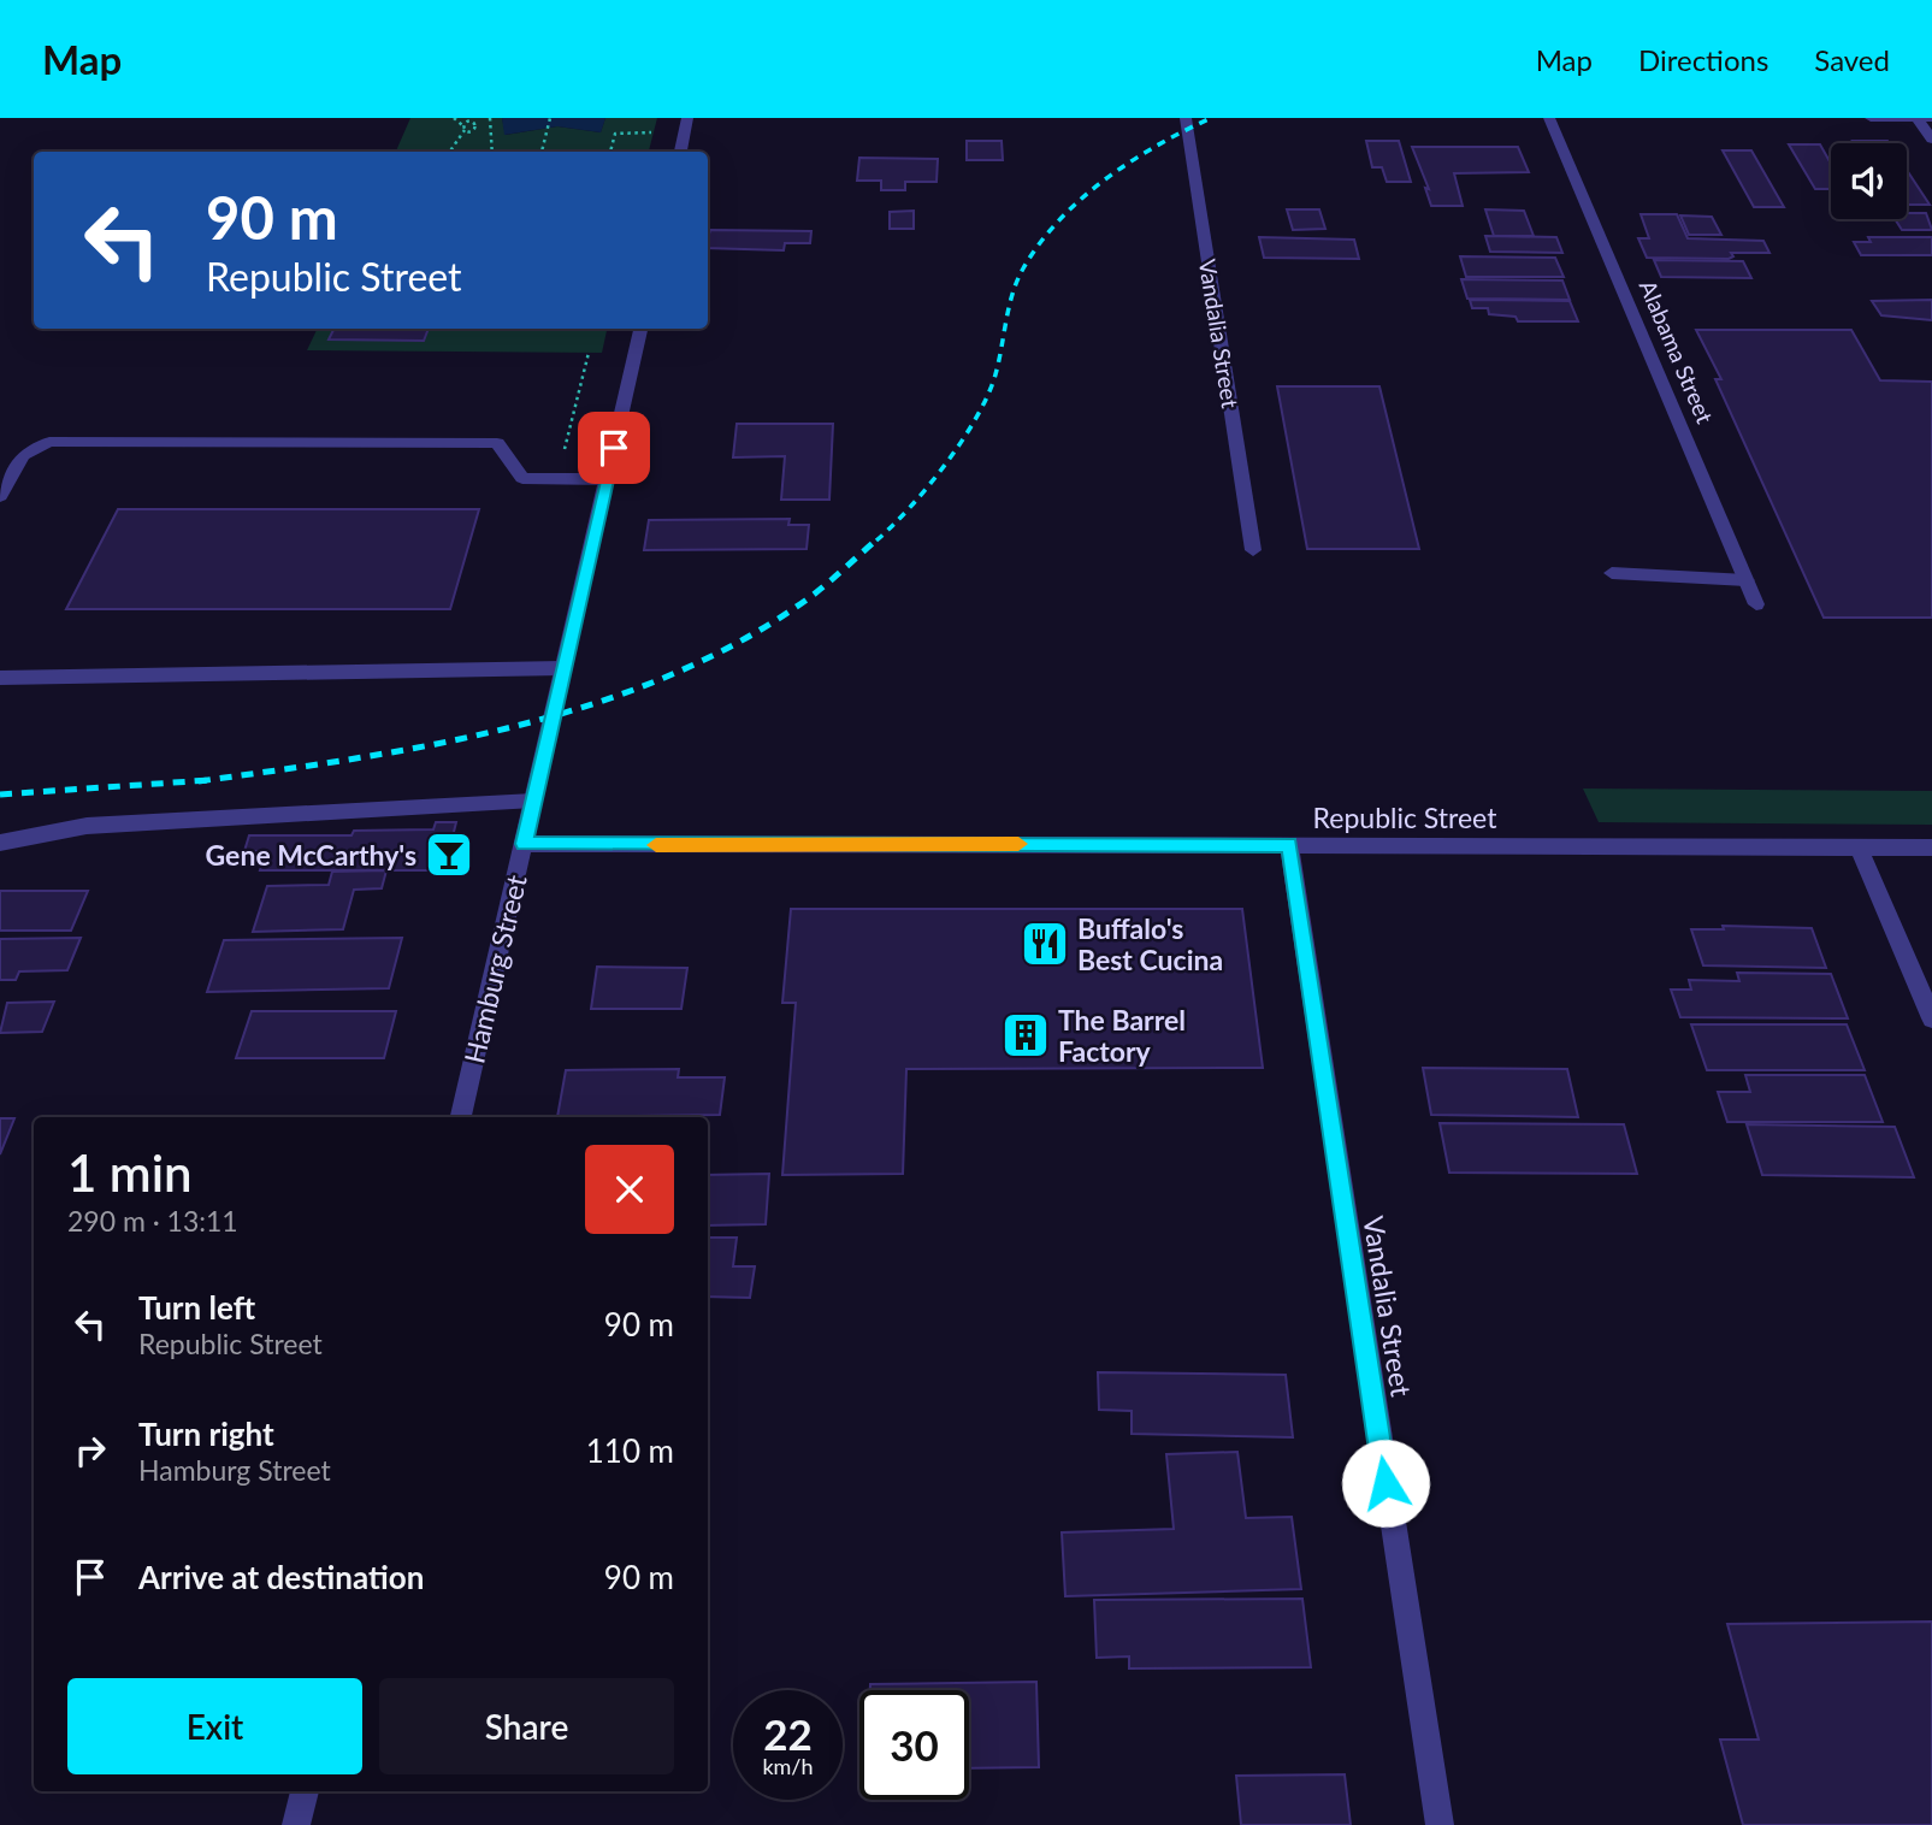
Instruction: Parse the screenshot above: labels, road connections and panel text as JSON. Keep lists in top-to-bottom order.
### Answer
{
  "streets": {
    "street": [
      "Vandalia Street",
      "Alabama Street",
      "Republic Street",
      "Hamburg Street"
    ]
  },
  "crossings": [
    ["Vandalia Street", "Republic Street"],
    ["Republic Street", "Hamburg Street"]
  ],
  "places": {
    "bar": ["Gene McCarthy's"],
    "restaurant": ["Buffalo's Best Cucina"],
    "building": ["The Barrel Factory"]
  },
  "page": {
    "header": "Map",
    "nav": ["Map", "Directions", "Saved"],
    "turn": ["90 m", "Republic Street"],
    "heading": ["1 min", "290 m · 13:11"],
    "list": [
      {
        "name": "Turn left",
        "note": "Republic Street",
        "value": "90 m"
      },
      {
        "name": "Turn right",
        "note": "Hamburg Street",
        "value": "110 m"
      },
      {
        "name": "Arrive at destination",
        "value": "90 m"
      }
    ],
    "buttons": ["Exit", "Share"],
    "speed": "22 km/h",
    "limit": "30"
  }
}
